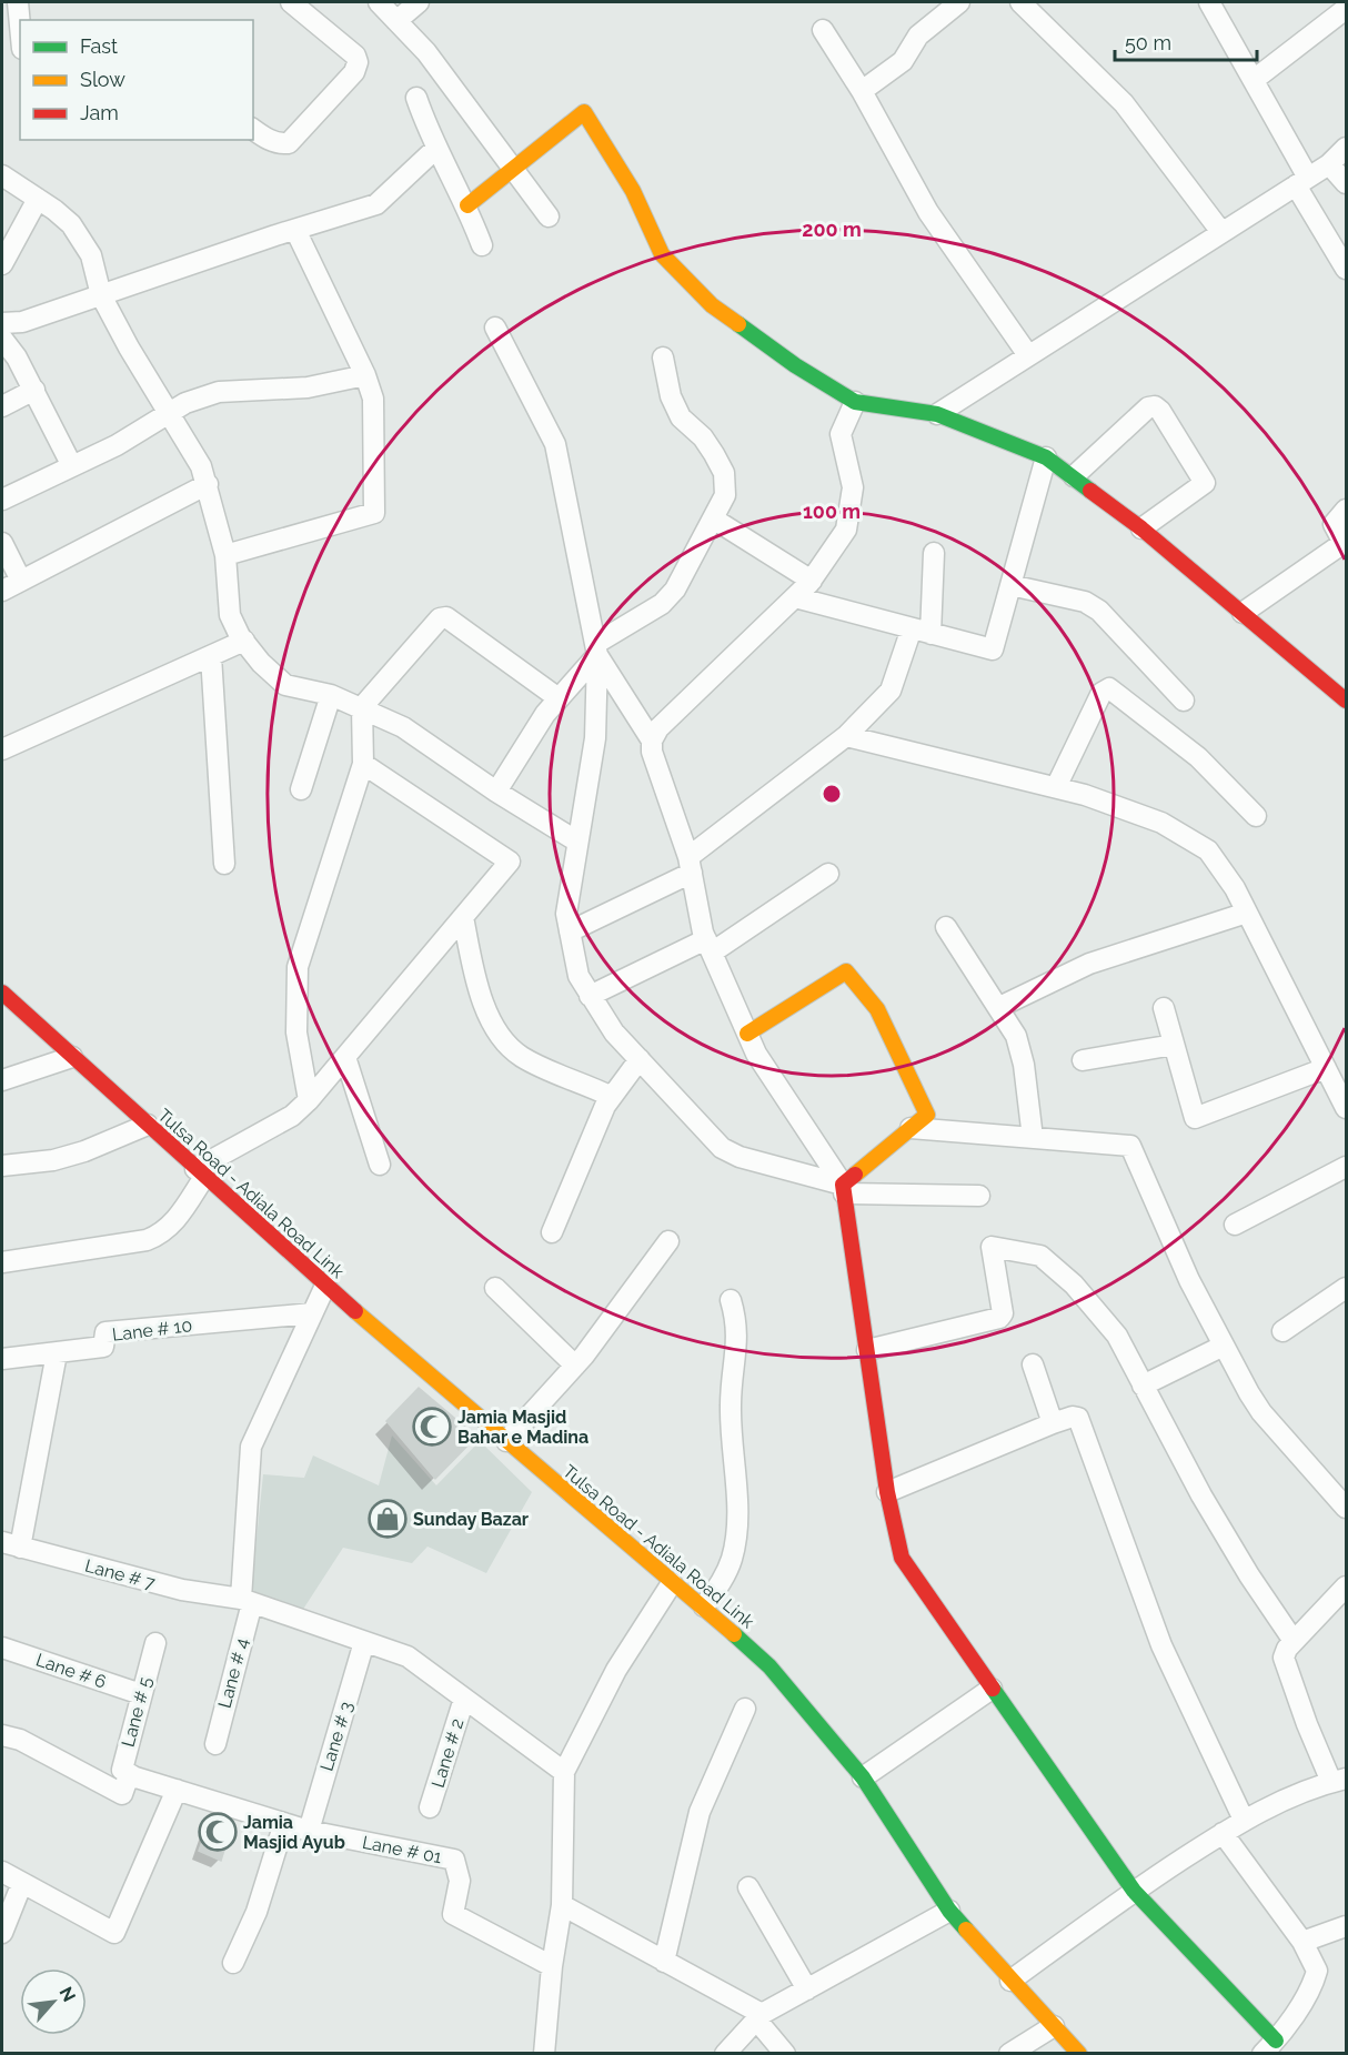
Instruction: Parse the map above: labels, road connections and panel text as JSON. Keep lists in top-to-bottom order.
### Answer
{
  "streets": {
    "street": [
      "Tulsa Road - Adiala Road Link",
      "Lane # 10",
      "Lane # 7",
      "Lane # 6",
      "Lane # 4",
      "Lane # 5",
      "Lane # 3",
      "Lane # 2",
      "Lane # 01"
    ]
  },
  "crossings": [
    ["Tulsa Road - Adiala Road Link", "Lane # 4"],
    ["Lane # 10", "Lane # 4"],
    ["Lane # 7", "Lane # 4"],
    ["Lane # 7", "Lane # 3"],
    ["Lane # 7", "Lane # 2"],
    ["Lane # 6", "Lane # 5"],
    ["Lane # 5", "Lane # 01"],
    ["Lane # 3", "Lane # 01"]
  ],
  "places": {
    "mosque": ["Jamia Masjid Bahar e Madina", "Jamia Masjid Ayub"],
    "shop": ["Sunday Bazar"]
  },
  "legend": ["Fast", "Slow", "Jam"],
  "scale_bar": "50 m",
  "north": "top right",
  "rings": ["200 m", "100 m"]
}
